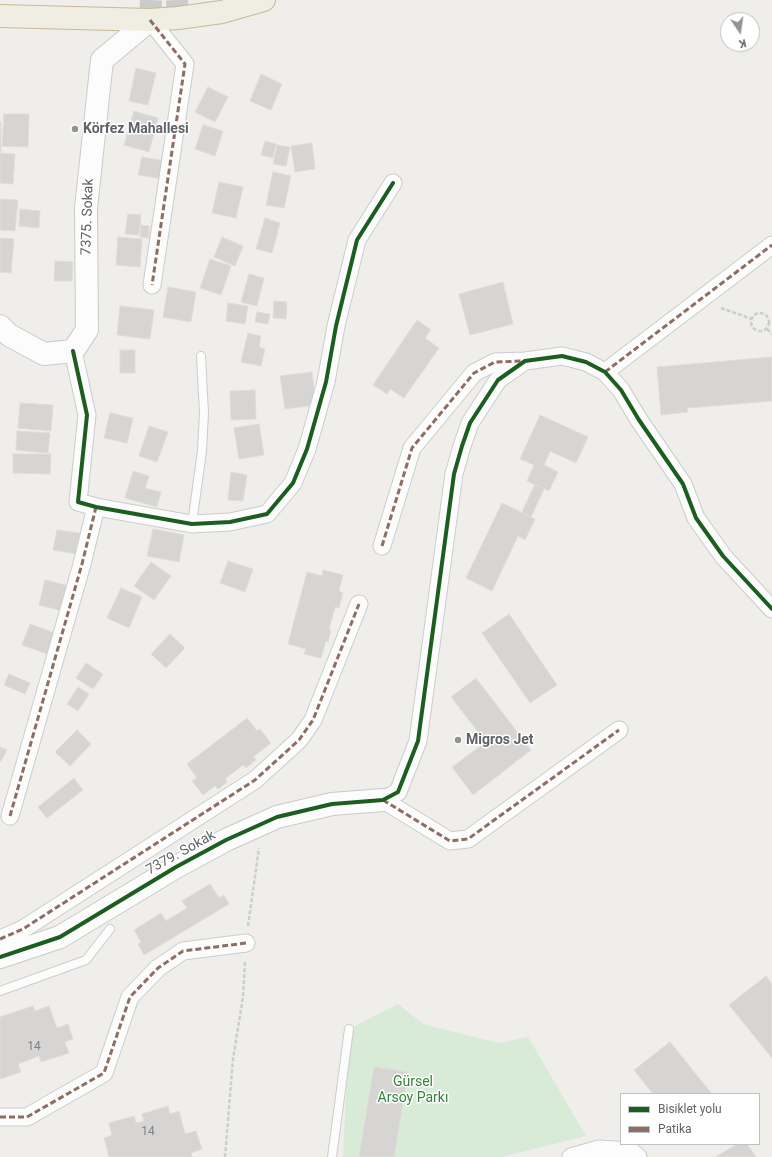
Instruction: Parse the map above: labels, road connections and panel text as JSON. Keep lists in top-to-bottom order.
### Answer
{
  "streets": {
    "street": ["7375. Sokak", "7379. Sokak"]
  },
  "parks": ["Gürsel Arsoy Parkı"],
  "places": ["Körfez Mahallesi", "Migros Jet"],
  "house_numbers": ["14", "14"],
  "legend": ["Bisiklet yolu", "Patika"],
  "north": "bottom"
}
